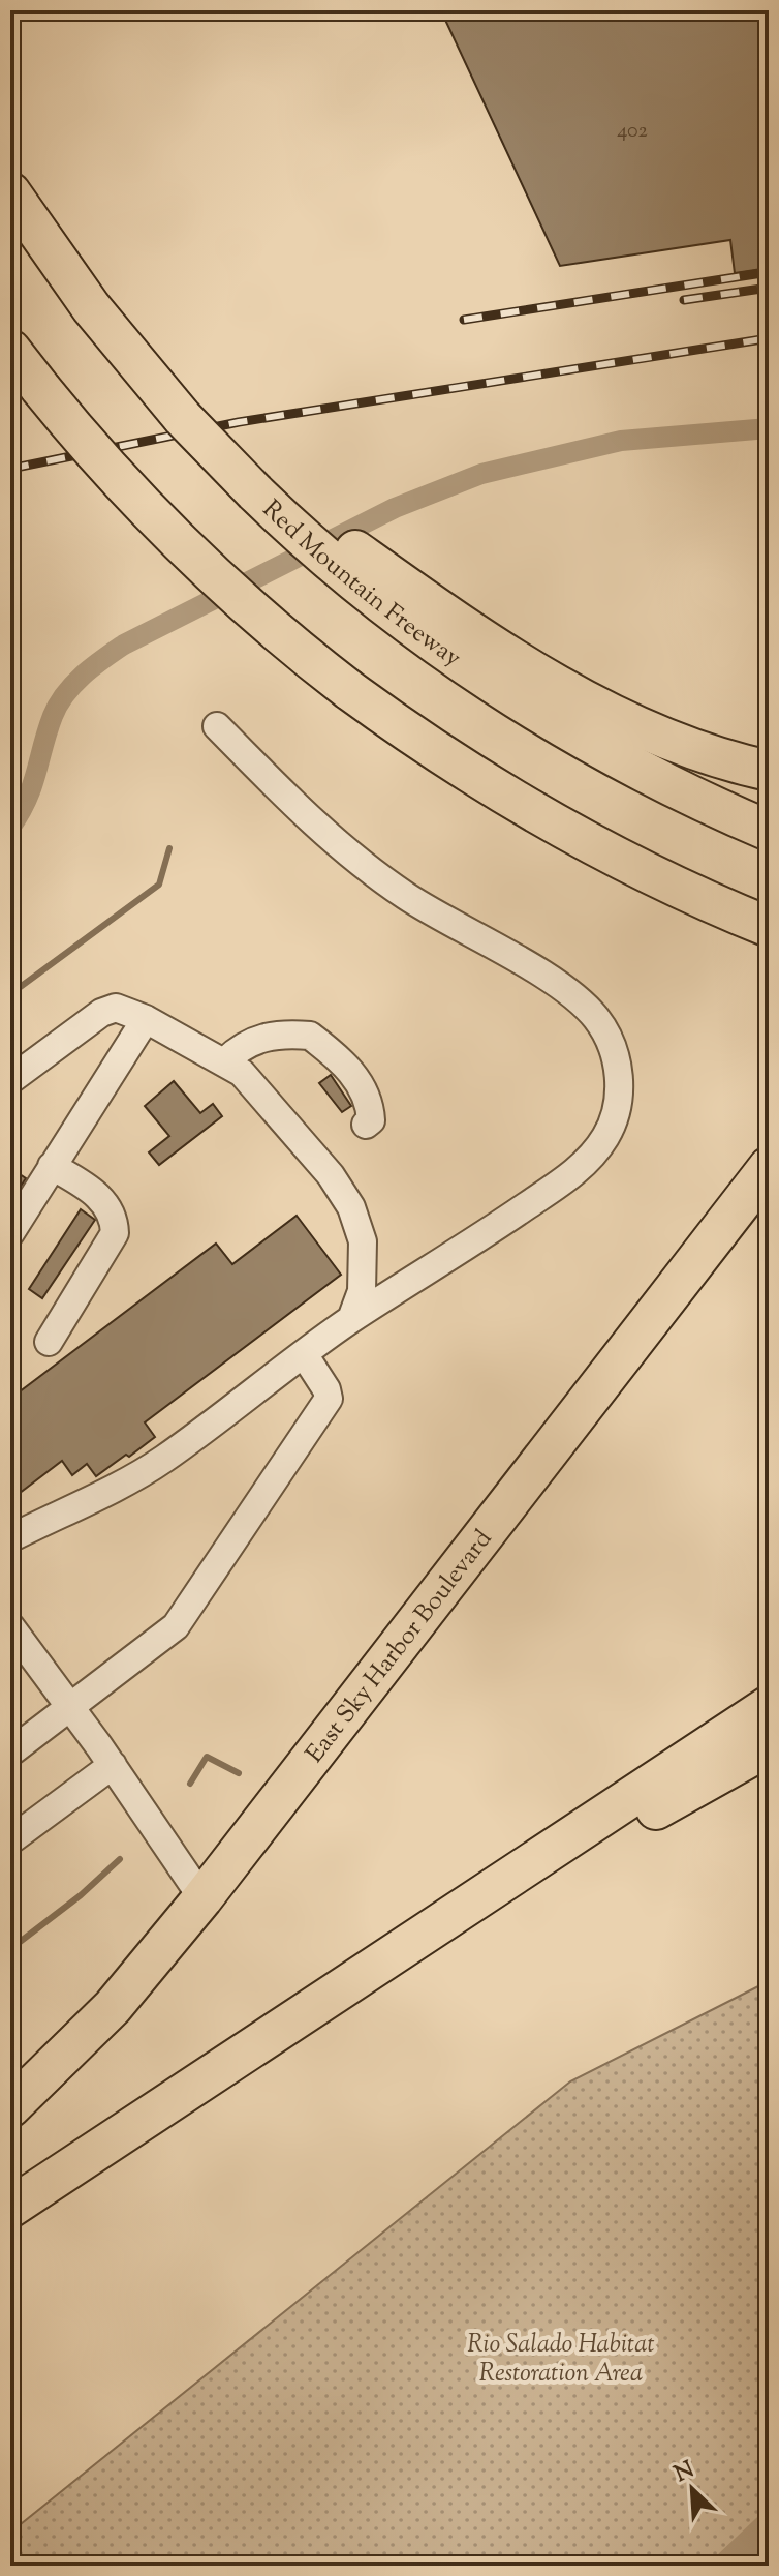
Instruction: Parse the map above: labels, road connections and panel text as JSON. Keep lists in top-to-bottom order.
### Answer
{
  "streets": {
    "highway": ["Red Mountain Freeway", "East Sky Harbor Boulevard"]
  },
  "parks": ["Rio Salado Habitat Restoration Area"],
  "house_numbers": ["402"],
  "north": "top left"
}
